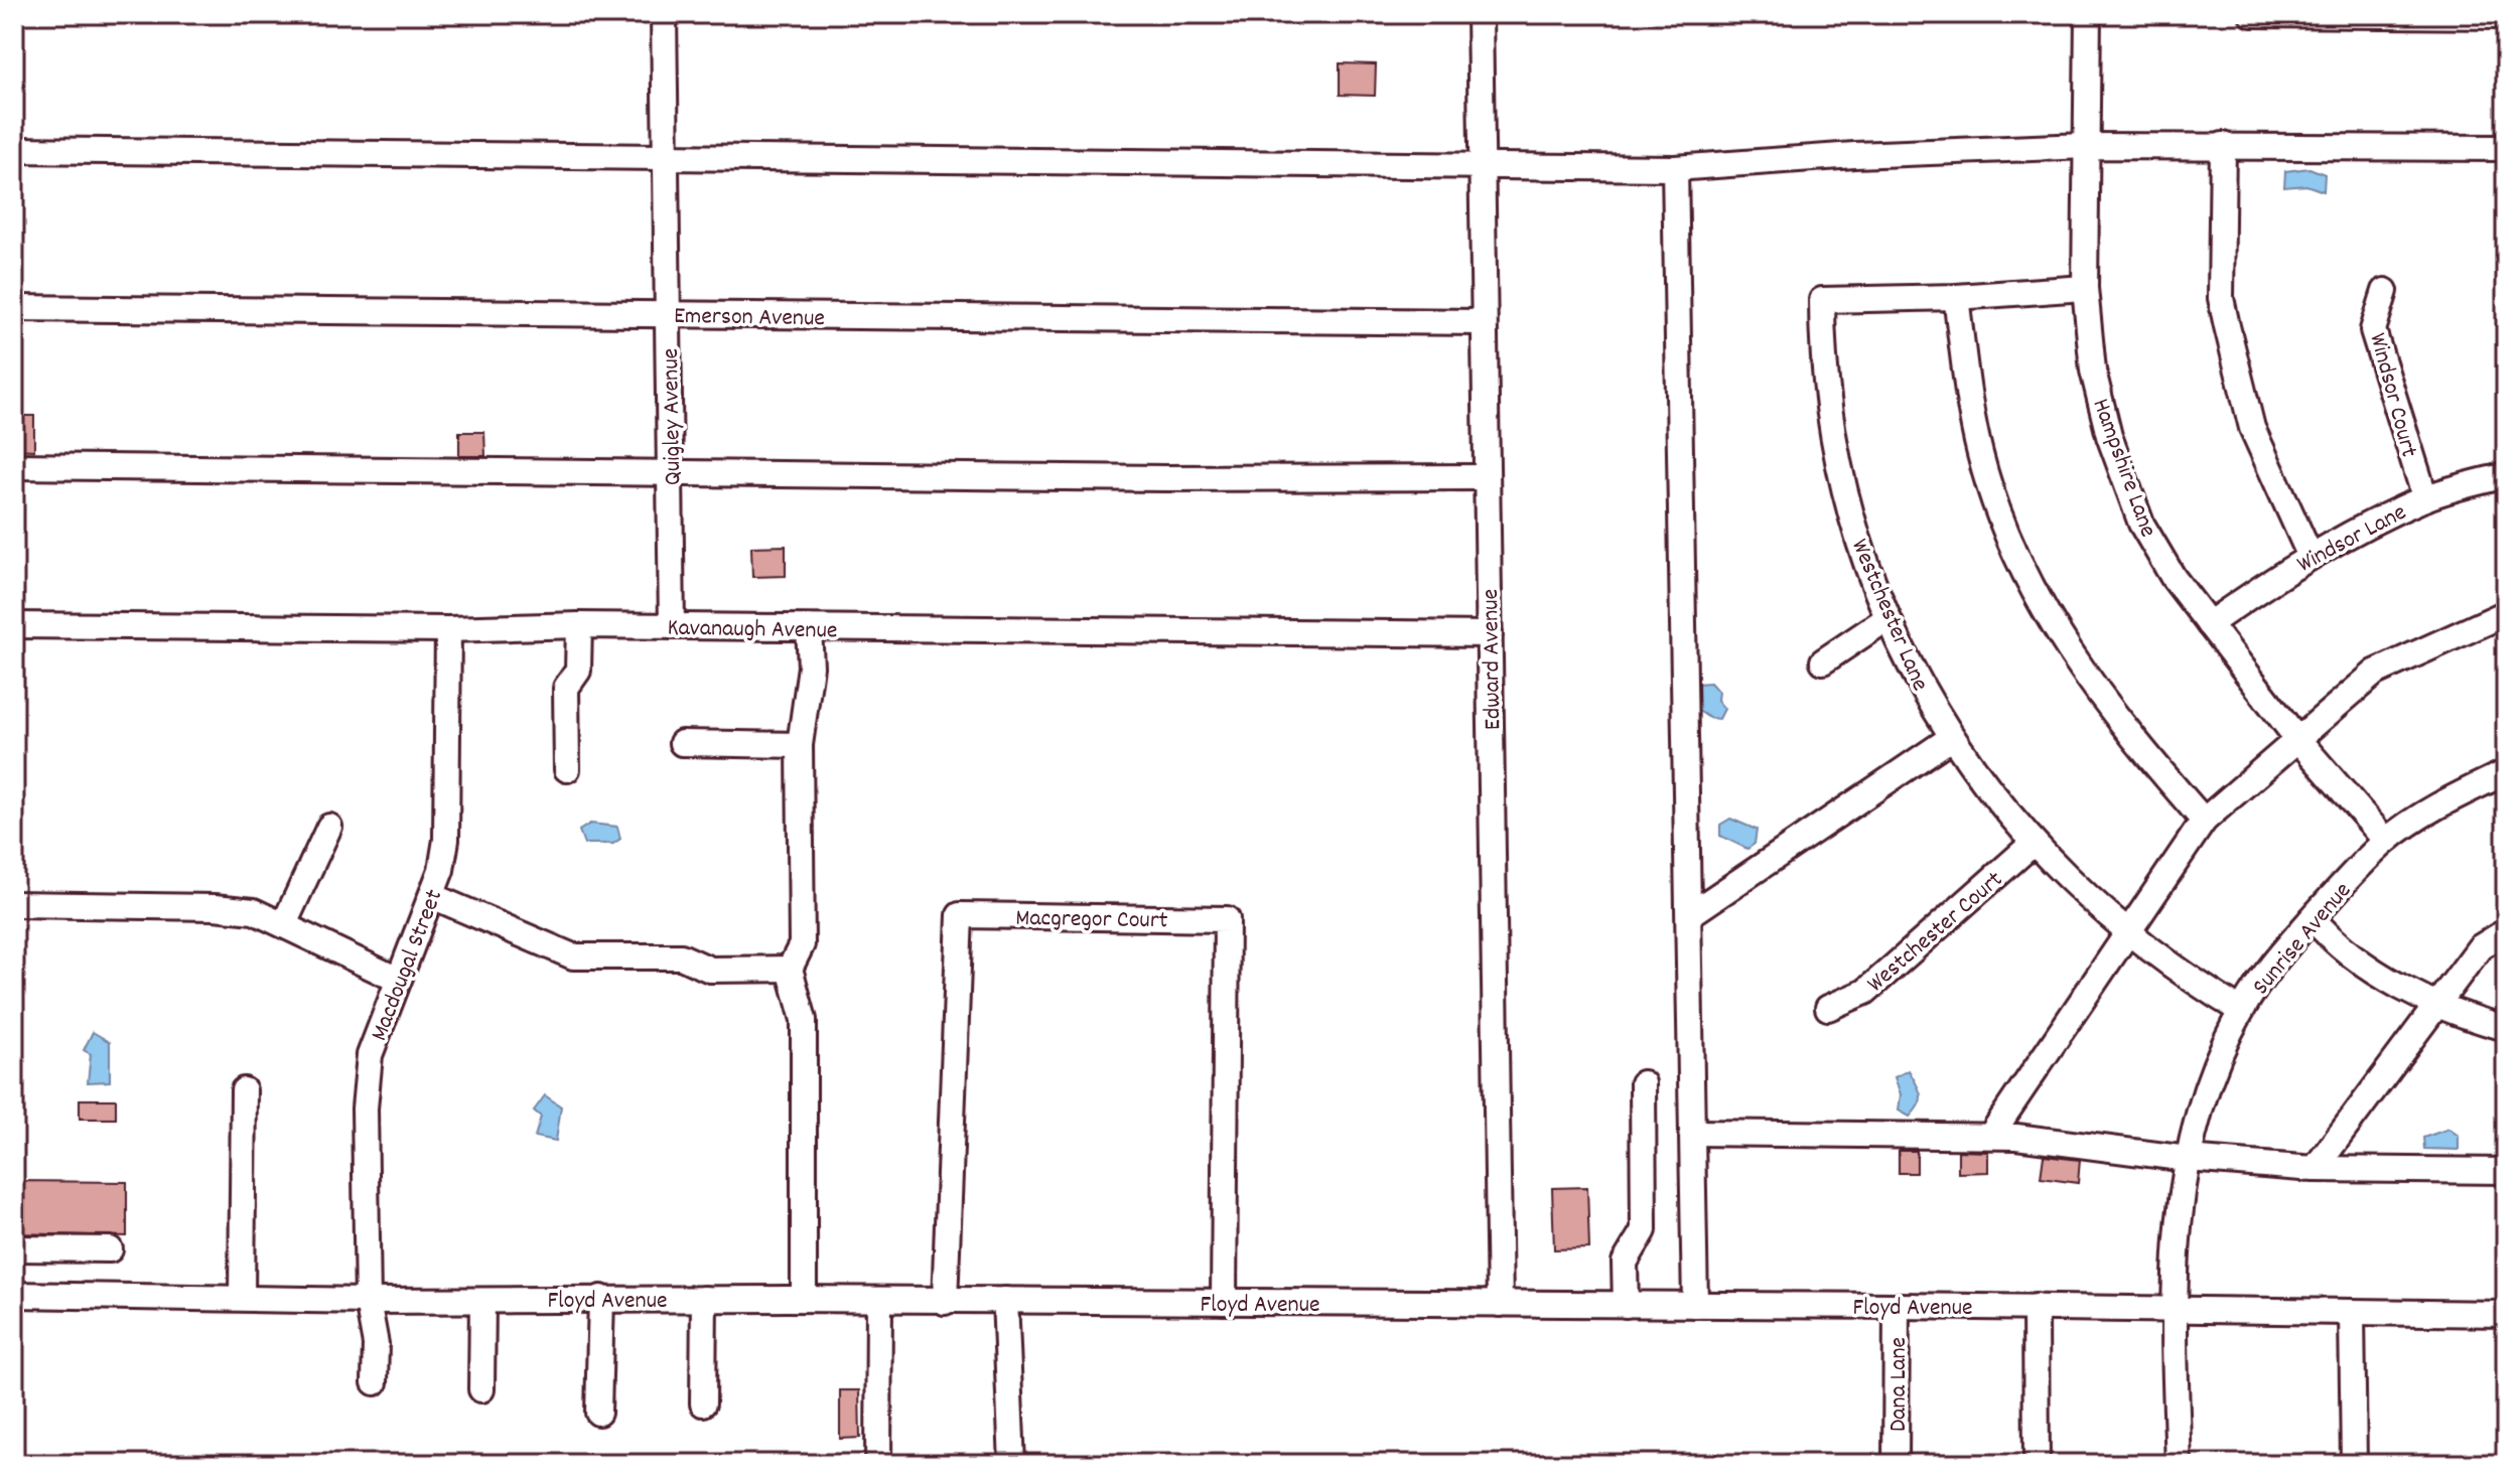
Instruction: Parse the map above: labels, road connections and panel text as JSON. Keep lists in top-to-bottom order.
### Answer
{
  "streets": {
    "street": [
      "Emerson Avenue",
      "Windsor Court",
      "Quigley Avenue",
      "Hampshire Lane",
      "Windsor Lane",
      "Westchester Lane",
      "Kavanaugh Avenue",
      "Edward Avenue",
      "Macgregor Court",
      "Westchester Court",
      "Sunrise Avenue",
      "Macdougal Street",
      "Floyd Avenue",
      "Dana Lane"
    ]
  },
  "crossings": [
    ["Emerson Avenue", "Quigley Avenue"],
    ["Emerson Avenue", "Edward Avenue"],
    ["Windsor Court", "Windsor Lane"],
    ["Quigley Avenue", "Kavanaugh Avenue"],
    ["Hampshire Lane", "Windsor Lane"],
    ["Hampshire Lane", "Westchester Lane"],
    ["Hampshire Lane", "Sunrise Avenue"],
    ["Westchester Lane", "Westchester Court"],
    ["Westchester Lane", "Sunrise Avenue"],
    ["Kavanaugh Avenue", "Edward Avenue"],
    ["Kavanaugh Avenue", "Macdougal Street"],
    ["Edward Avenue", "Floyd Avenue"],
    ["Macgregor Court", "Floyd Avenue"],
    ["Sunrise Avenue", "Floyd Avenue"],
    ["Macdougal Street", "Floyd Avenue"],
    ["Floyd Avenue", "Dana Lane"]
  ]
}
